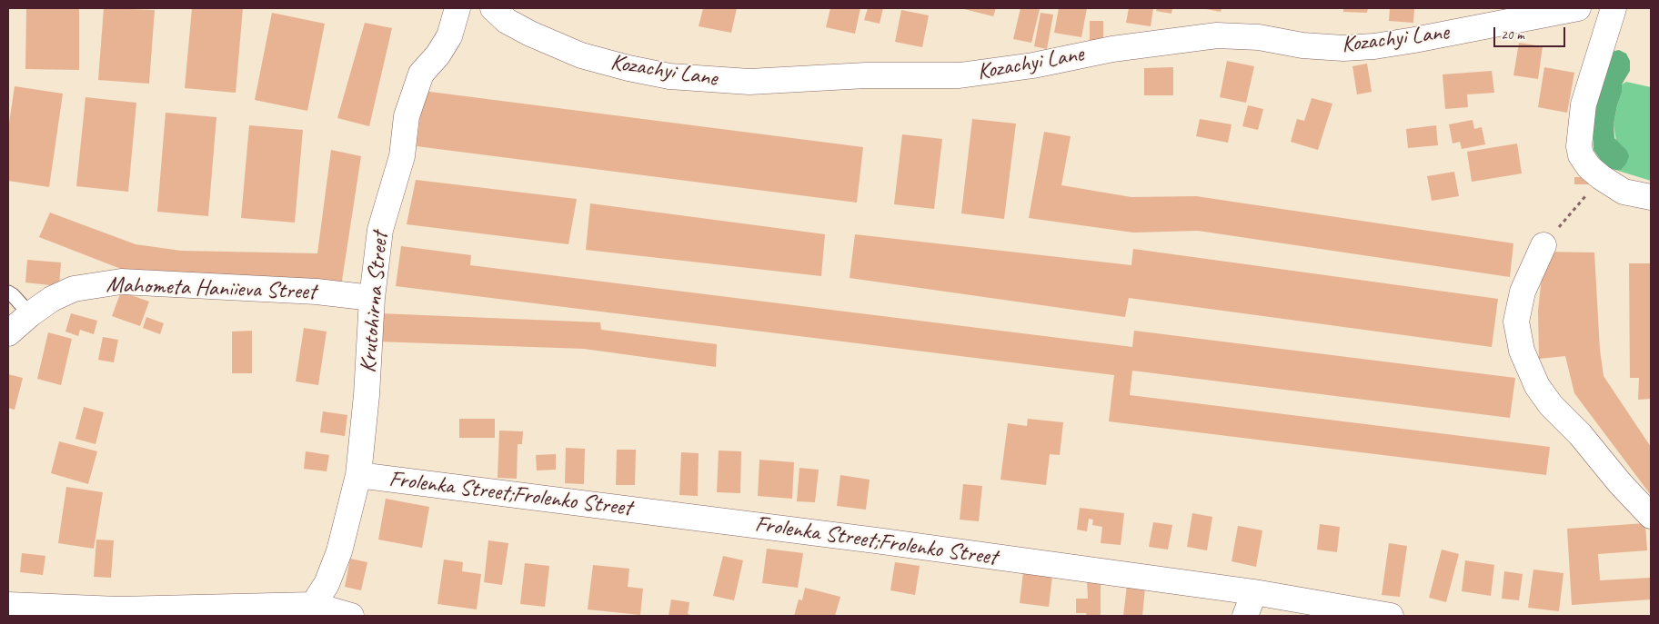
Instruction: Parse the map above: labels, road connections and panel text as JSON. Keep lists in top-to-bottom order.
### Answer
{
  "streets": {
    "street": [
      "Kozachyi Lane",
      "Mahometa Haniieva Street",
      "Krutohirna Street",
      "Frolenka Street;Frolenko Street"
    ]
  },
  "crossings": [
    ["Mahometa Haniieva Street", "Krutohirna Street"],
    ["Krutohirna Street", "Frolenka Street;Frolenko Street"]
  ],
  "scale_bar": "20 m"
}
